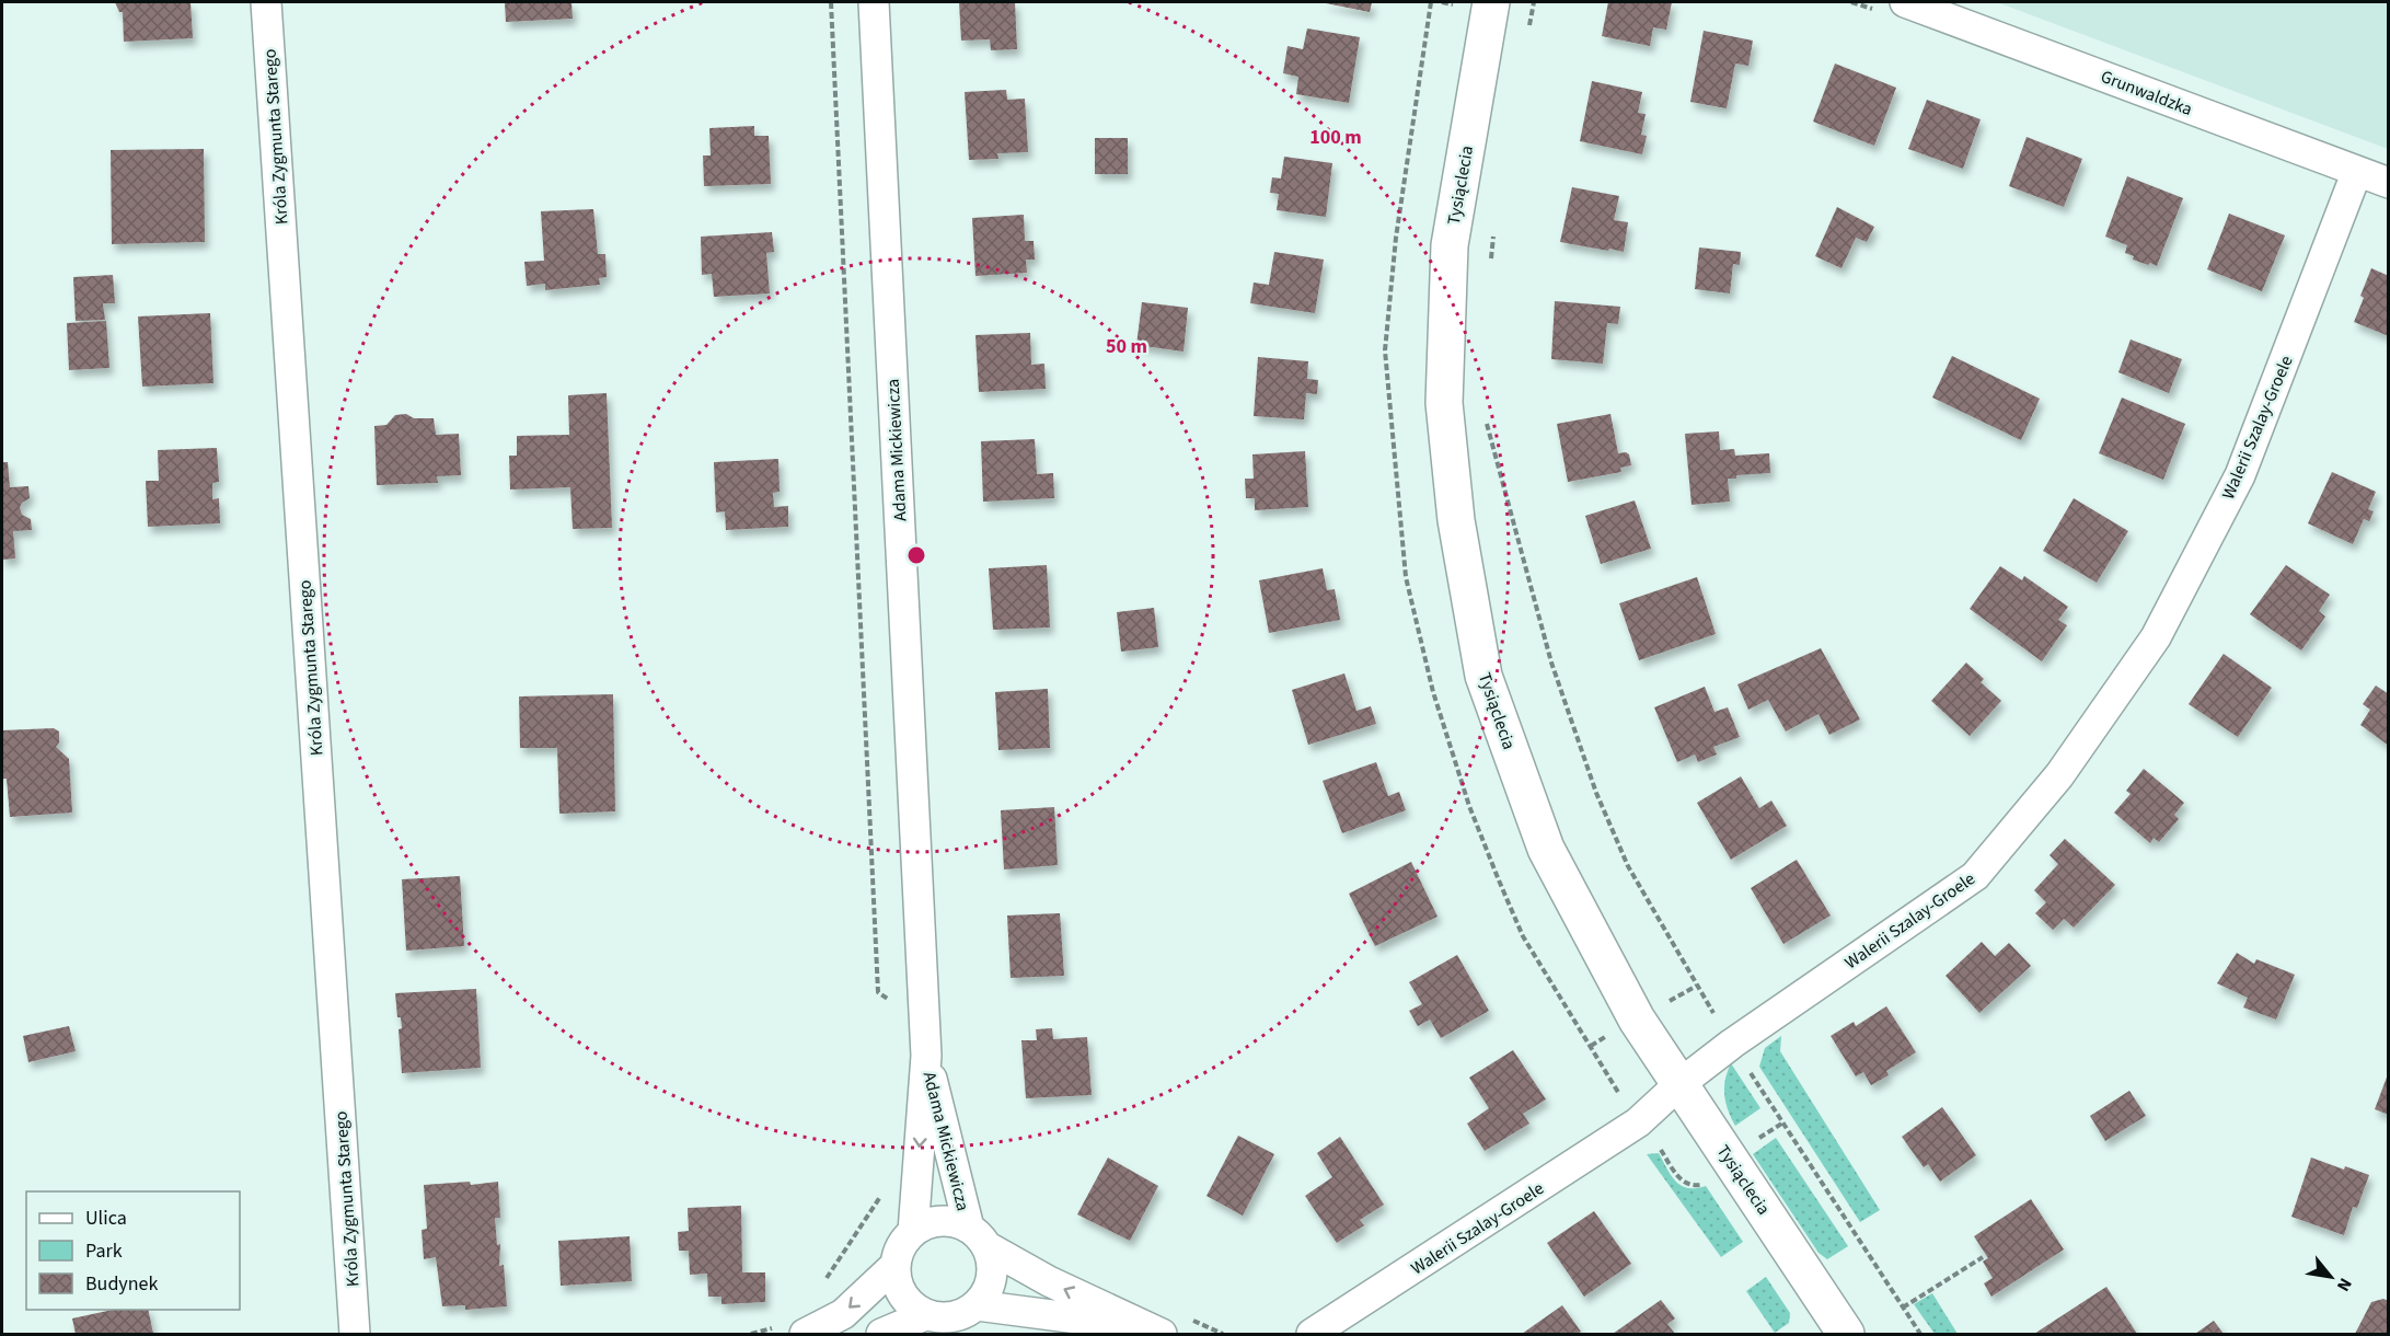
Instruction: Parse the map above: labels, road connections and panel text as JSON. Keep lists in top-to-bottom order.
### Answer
{
  "streets": {
    "street": [
      "Grunwaldzka",
      "Króla Zygmunta Starego",
      "Tysiąclecia",
      "Walerii Szalay-Groele",
      "Adama Mickiewicza"
    ]
  },
  "crossings": [
    ["Grunwaldzka", "Walerii Szalay-Groele"],
    ["Tysiąclecia", "Walerii Szalay-Groele"]
  ],
  "legend": ["Ulica", "Park", "Budynek"],
  "north": "bottom right",
  "rings": ["100 m", "50 m"]
}
